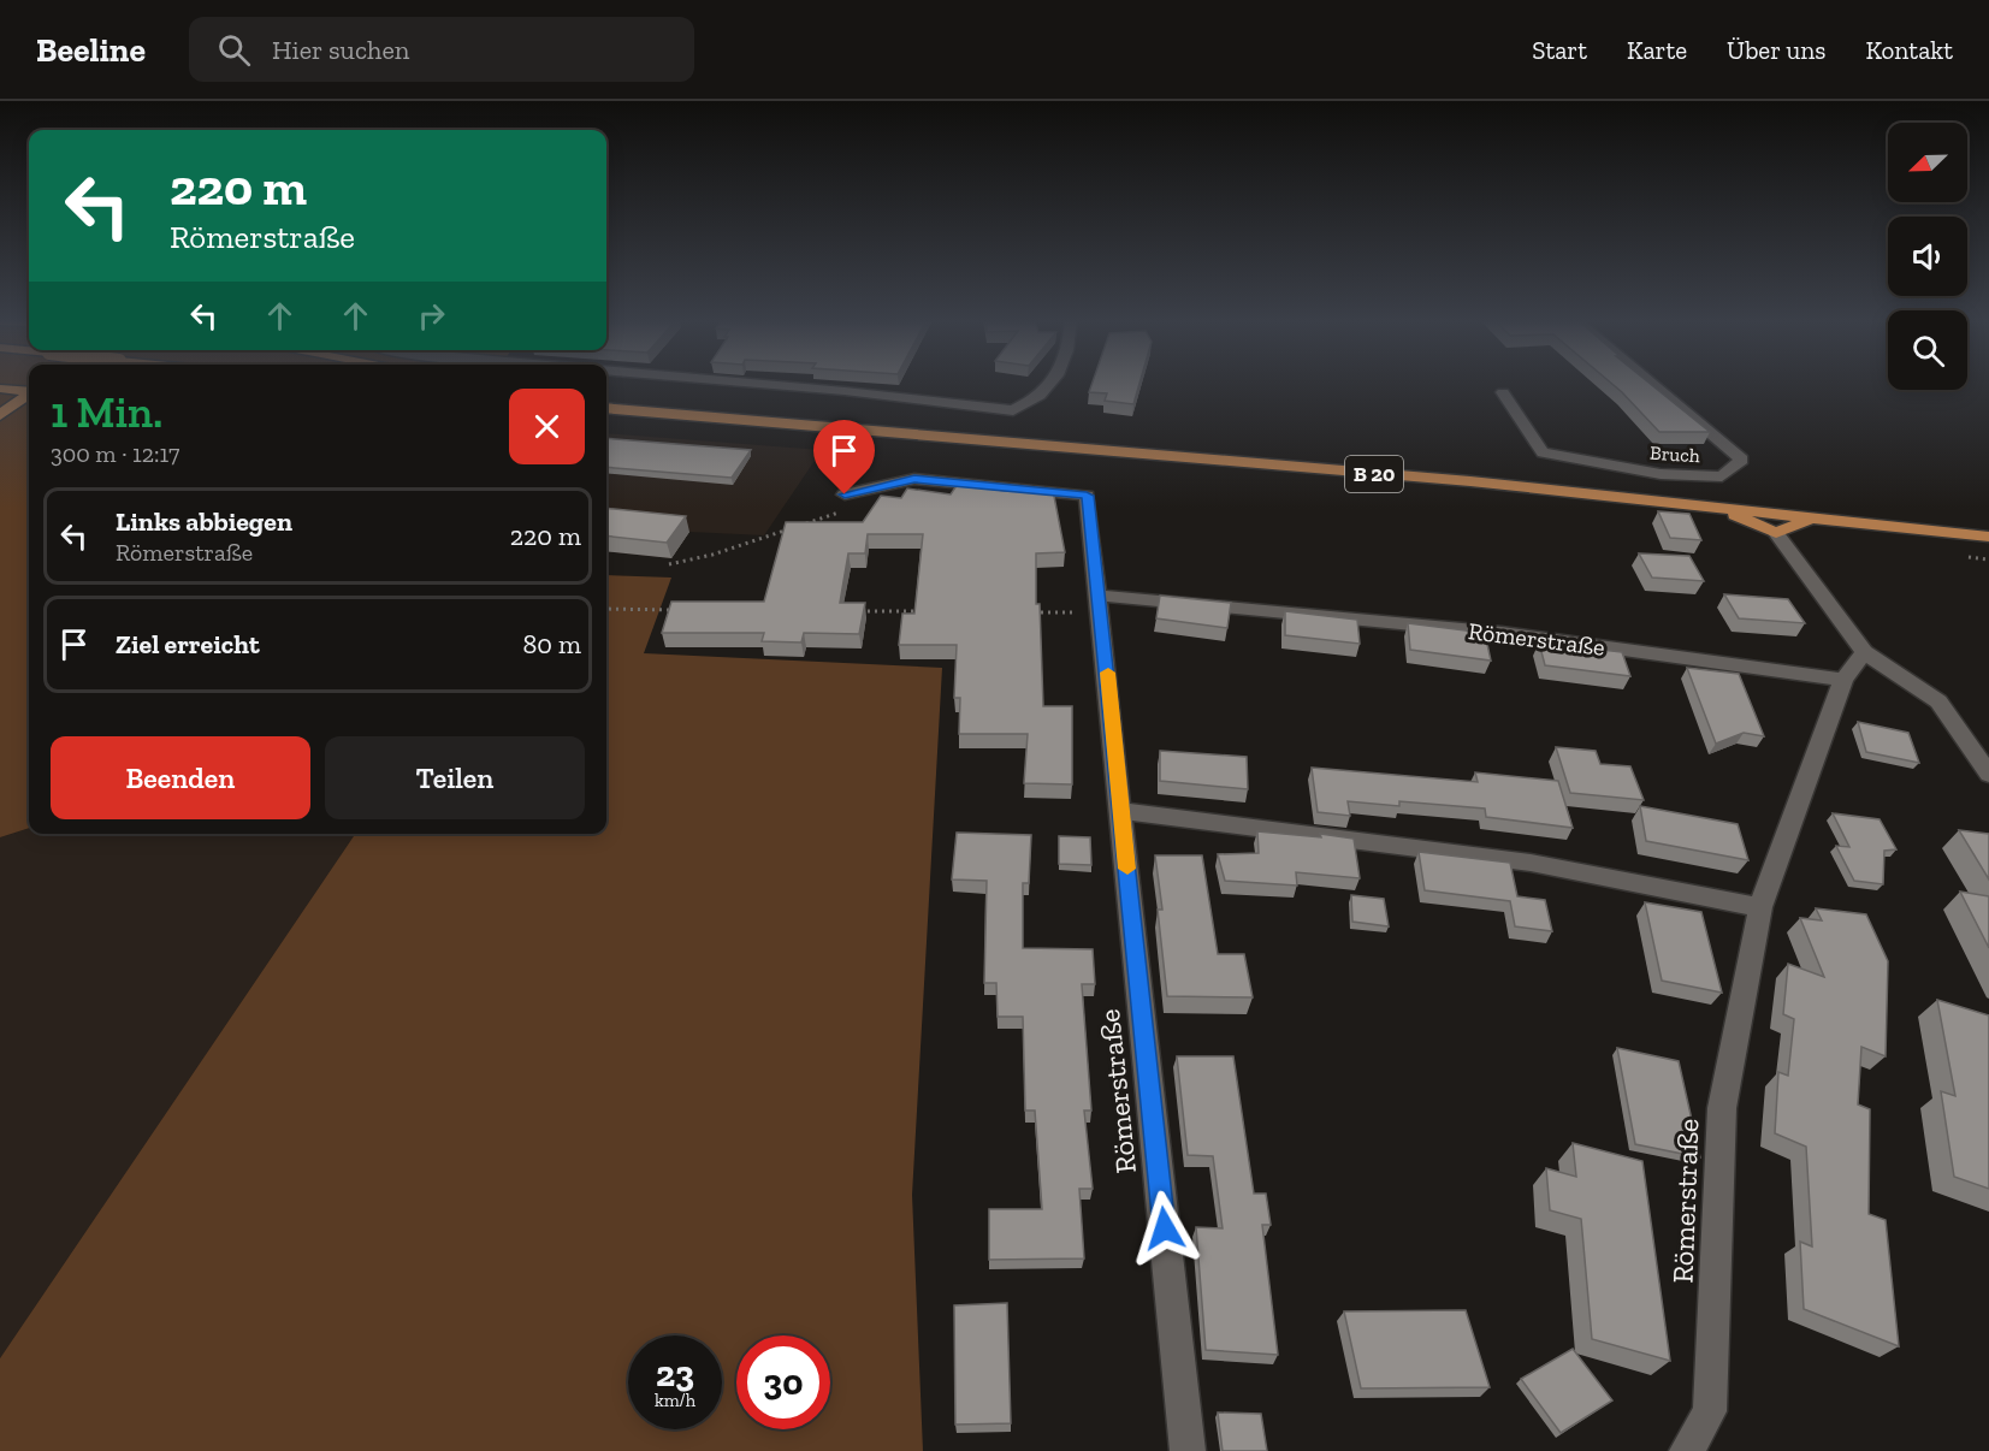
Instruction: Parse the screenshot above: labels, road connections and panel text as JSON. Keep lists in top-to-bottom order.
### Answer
{
  "streets": {
    "main road": ["B 20"],
    "street": ["Bruch", "Römerstraße"]
  },
  "north": "bottom left",
  "page": {
    "header": "Beeline",
    "search": "Hier suchen",
    "nav": [
      "Start",
      "Karte",
      "Über uns",
      "Kontakt"
    ],
    "turn": ["220 m", "Römerstraße"],
    "heading": ["1 Min.", "300 m · 12:17"],
    "list": [
      {
        "name": "Links abbiegen",
        "note": "Römerstraße",
        "value": "220 m"
      },
      {
        "name": "Ziel erreicht",
        "value": "80 m"
      }
    ],
    "buttons": ["Beenden", "Teilen"],
    "speed": "23 km/h",
    "limit": "30"
  }
}
